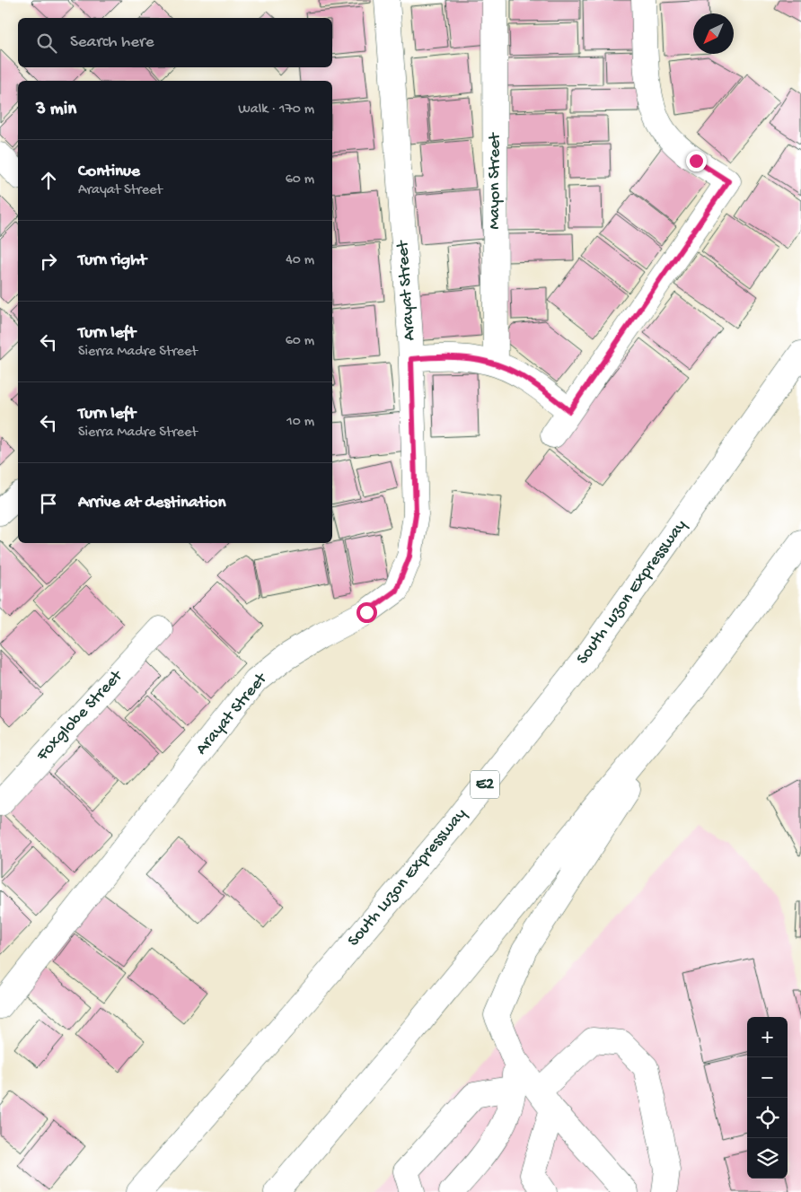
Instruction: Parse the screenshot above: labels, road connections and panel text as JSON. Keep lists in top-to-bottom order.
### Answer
{
  "streets": {
    "main road": [
      "Mayon Street",
      "Arayat Street",
      "South Luzon Expressway",
      "Foxglobe Street",
      "E2"
    ]
  },
  "north": "bottom left",
  "page": {
    "search": "Search here",
    "heading": ["3 min", "Walk · 170 m"],
    "list": [
      ["Continue", "Arayat Street", "60 m"],
      ["Turn right", "40 m"],
      ["Turn left", "Sierra Madre Street", "60 m"],
      ["Turn left", "Sierra Madre Street", "10 m"],
      "Arrive at destination"
    ],
    "map_buttons": ["+", "−"]
  }
}
